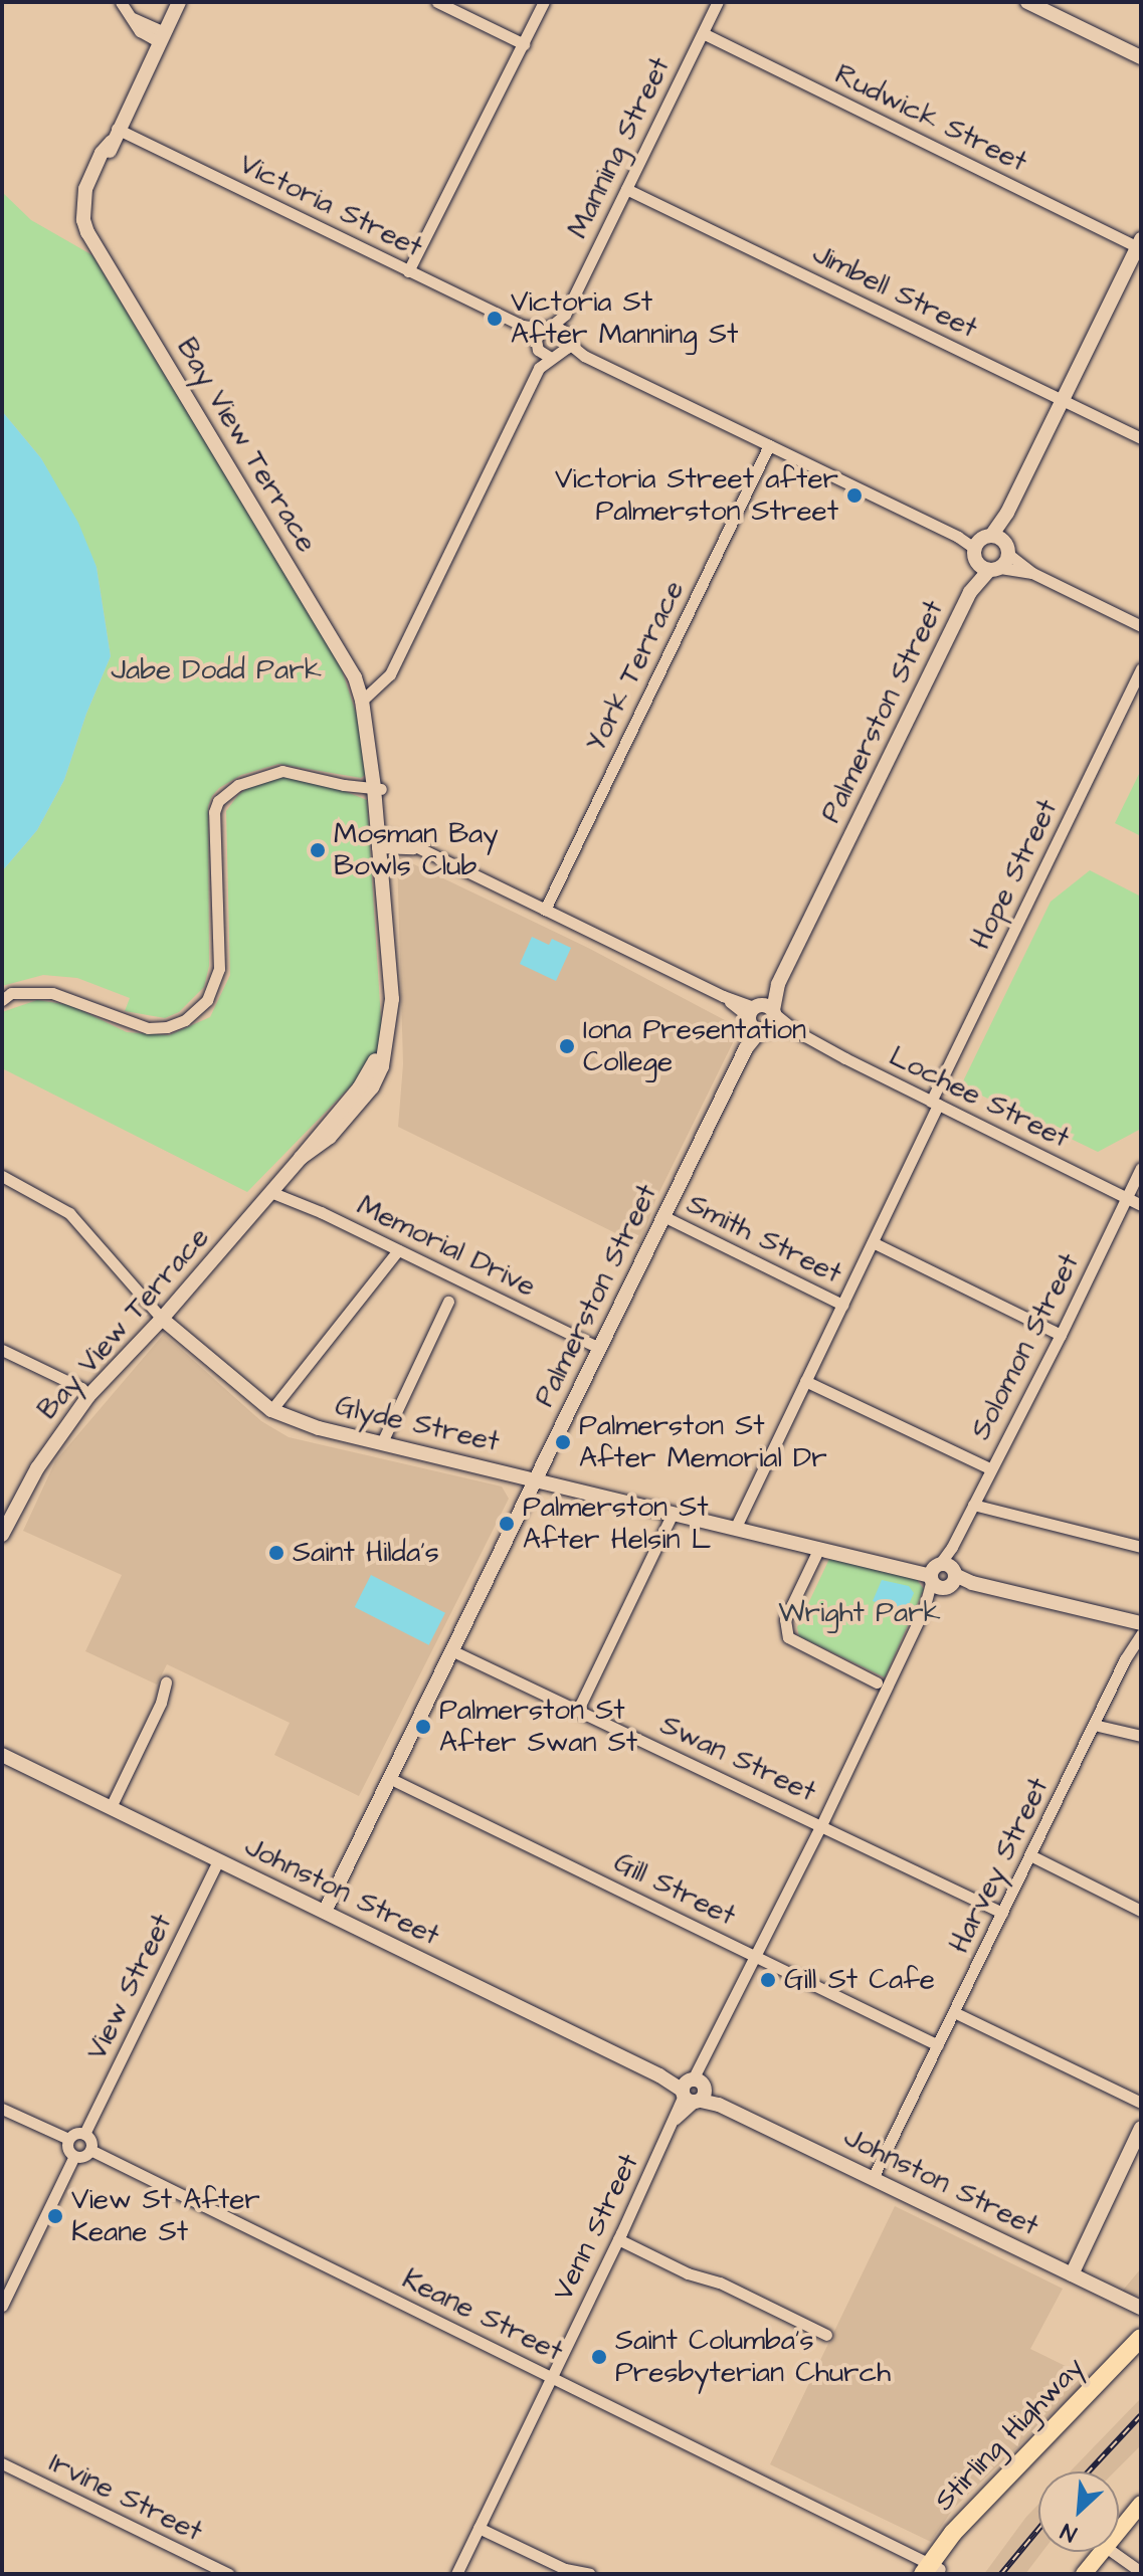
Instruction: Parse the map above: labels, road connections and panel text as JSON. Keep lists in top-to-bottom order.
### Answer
{
  "streets": {
    "highway": ["Stirling Highway"],
    "street": [
      "Rudwick Street",
      "Manning Street",
      "Victoria Street",
      "Jimbell Street",
      "Bay View Terrace",
      "York Terrace",
      "Palmerston Street",
      "Hope Street",
      "Lochee Street",
      "Smith Street",
      "Memorial Drive",
      "Solomon Street",
      "Glyde Street",
      "Swan Street",
      "Harvey Street",
      "Gill Street",
      "Johnston Street",
      "View Street",
      "Venn Street",
      "Keane Street",
      "Irvine Street"
    ]
  },
  "crossings": [
    ["Rudwick Street", "Manning Street"],
    ["Rudwick Street", "Palmerston Street"],
    ["Manning Street", "Victoria Street"],
    ["Manning Street", "Jimbell Street"],
    ["Victoria Street", "Bay View Terrace"],
    ["Jimbell Street", "Palmerston Street"],
    ["Bay View Terrace", "Lochee Street"],
    ["Bay View Terrace", "Memorial Drive"],
    ["Bay View Terrace", "Glyde Street"],
    ["York Terrace", "Lochee Street"],
    ["Palmerston Street", "Lochee Street"],
    ["Palmerston Street", "Smith Street"],
    ["Palmerston Street", "Memorial Drive"],
    ["Palmerston Street", "Glyde Street"],
    ["Palmerston Street", "Swan Street"],
    ["Palmerston Street", "Gill Street"],
    ["Palmerston Street", "Johnston Street"],
    ["Hope Street", "Lochee Street"],
    ["Hope Street", "Smith Street"],
    ["Hope Street", "Glyde Street"],
    ["Lochee Street", "Solomon Street"],
    ["Solomon Street", "Glyde Street"],
    ["Solomon Street", "Swan Street"],
    ["Solomon Street", "Gill Street"],
    ["Solomon Street", "Johnston Street"],
    ["Solomon Street", "Venn Street"],
    ["Glyde Street", "Harvey Street"],
    ["Swan Street", "Harvey Street"],
    ["Harvey Street", "Gill Street"],
    ["Harvey Street", "Johnston Street"],
    ["Johnston Street", "View Street"],
    ["Johnston Street", "Venn Street"],
    ["View Street", "Keane Street"],
    ["Venn Street", "Keane Street"],
    ["Keane Street", "Stirling Highway"]
  ],
  "parks": ["Jabe Dodd Park", "Wright Park"],
  "places": [
    "Victoria St After Manning St",
    "Victoria Street after Palmerston Street",
    "Mosman Bay Bowls Club",
    "Iona Presentation College",
    "Palmerston St After Memorial Dr",
    "Palmerston St After Helsin L",
    "Saint Hilda's",
    "Palmerston St After Swan St",
    "Gill St Cafe",
    "View St After Keane St",
    "Saint Columba's Presbyterian Church"
  ],
  "north": "bottom left"
}
